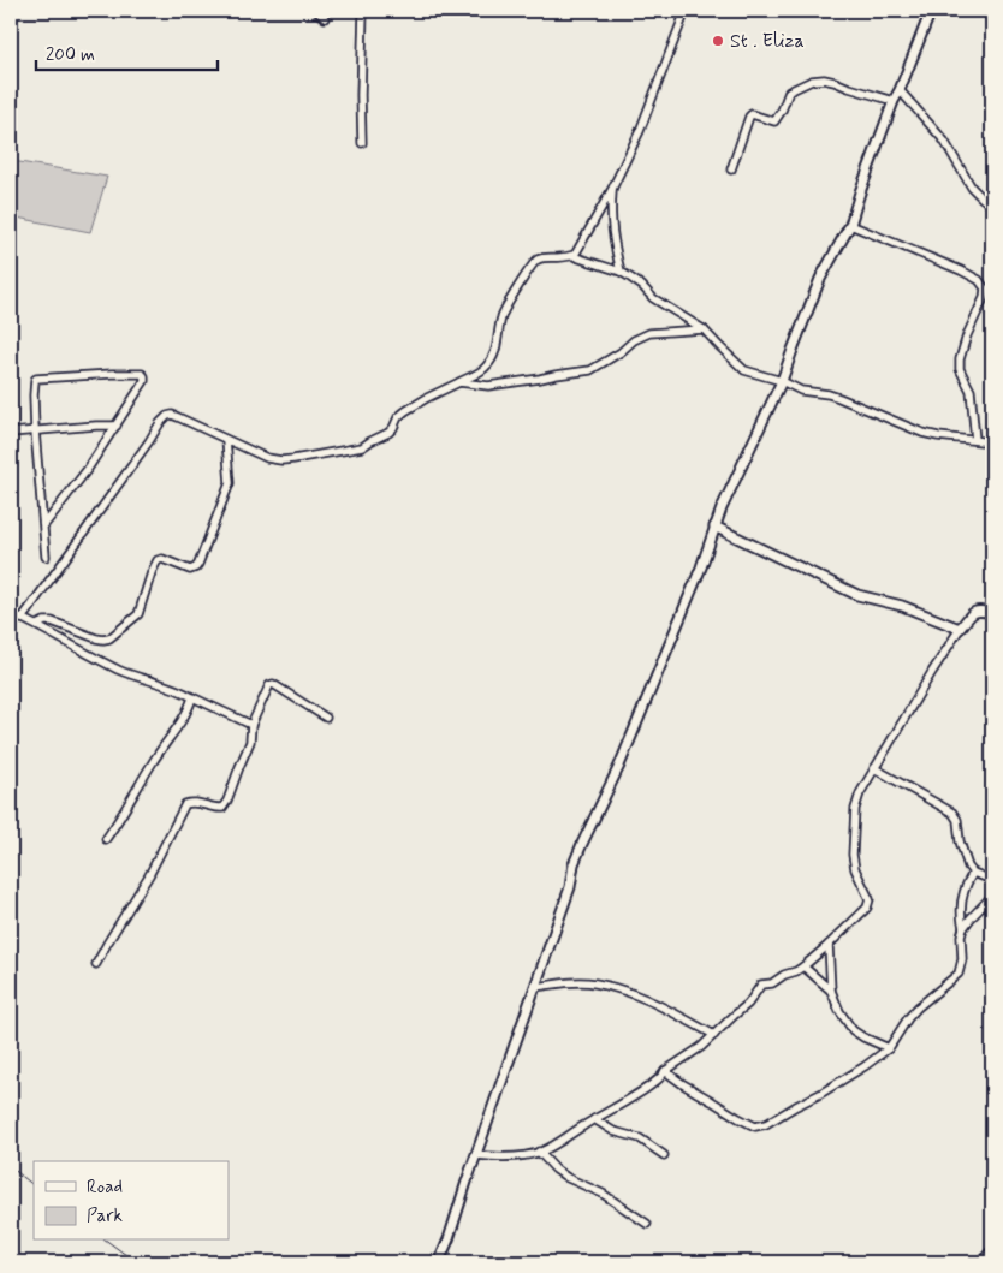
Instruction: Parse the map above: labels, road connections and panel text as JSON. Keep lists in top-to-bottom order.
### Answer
{
  "places": ["St . Eliza"],
  "legend": ["Road", "Park"],
  "scale_bar": "200 m"
}
